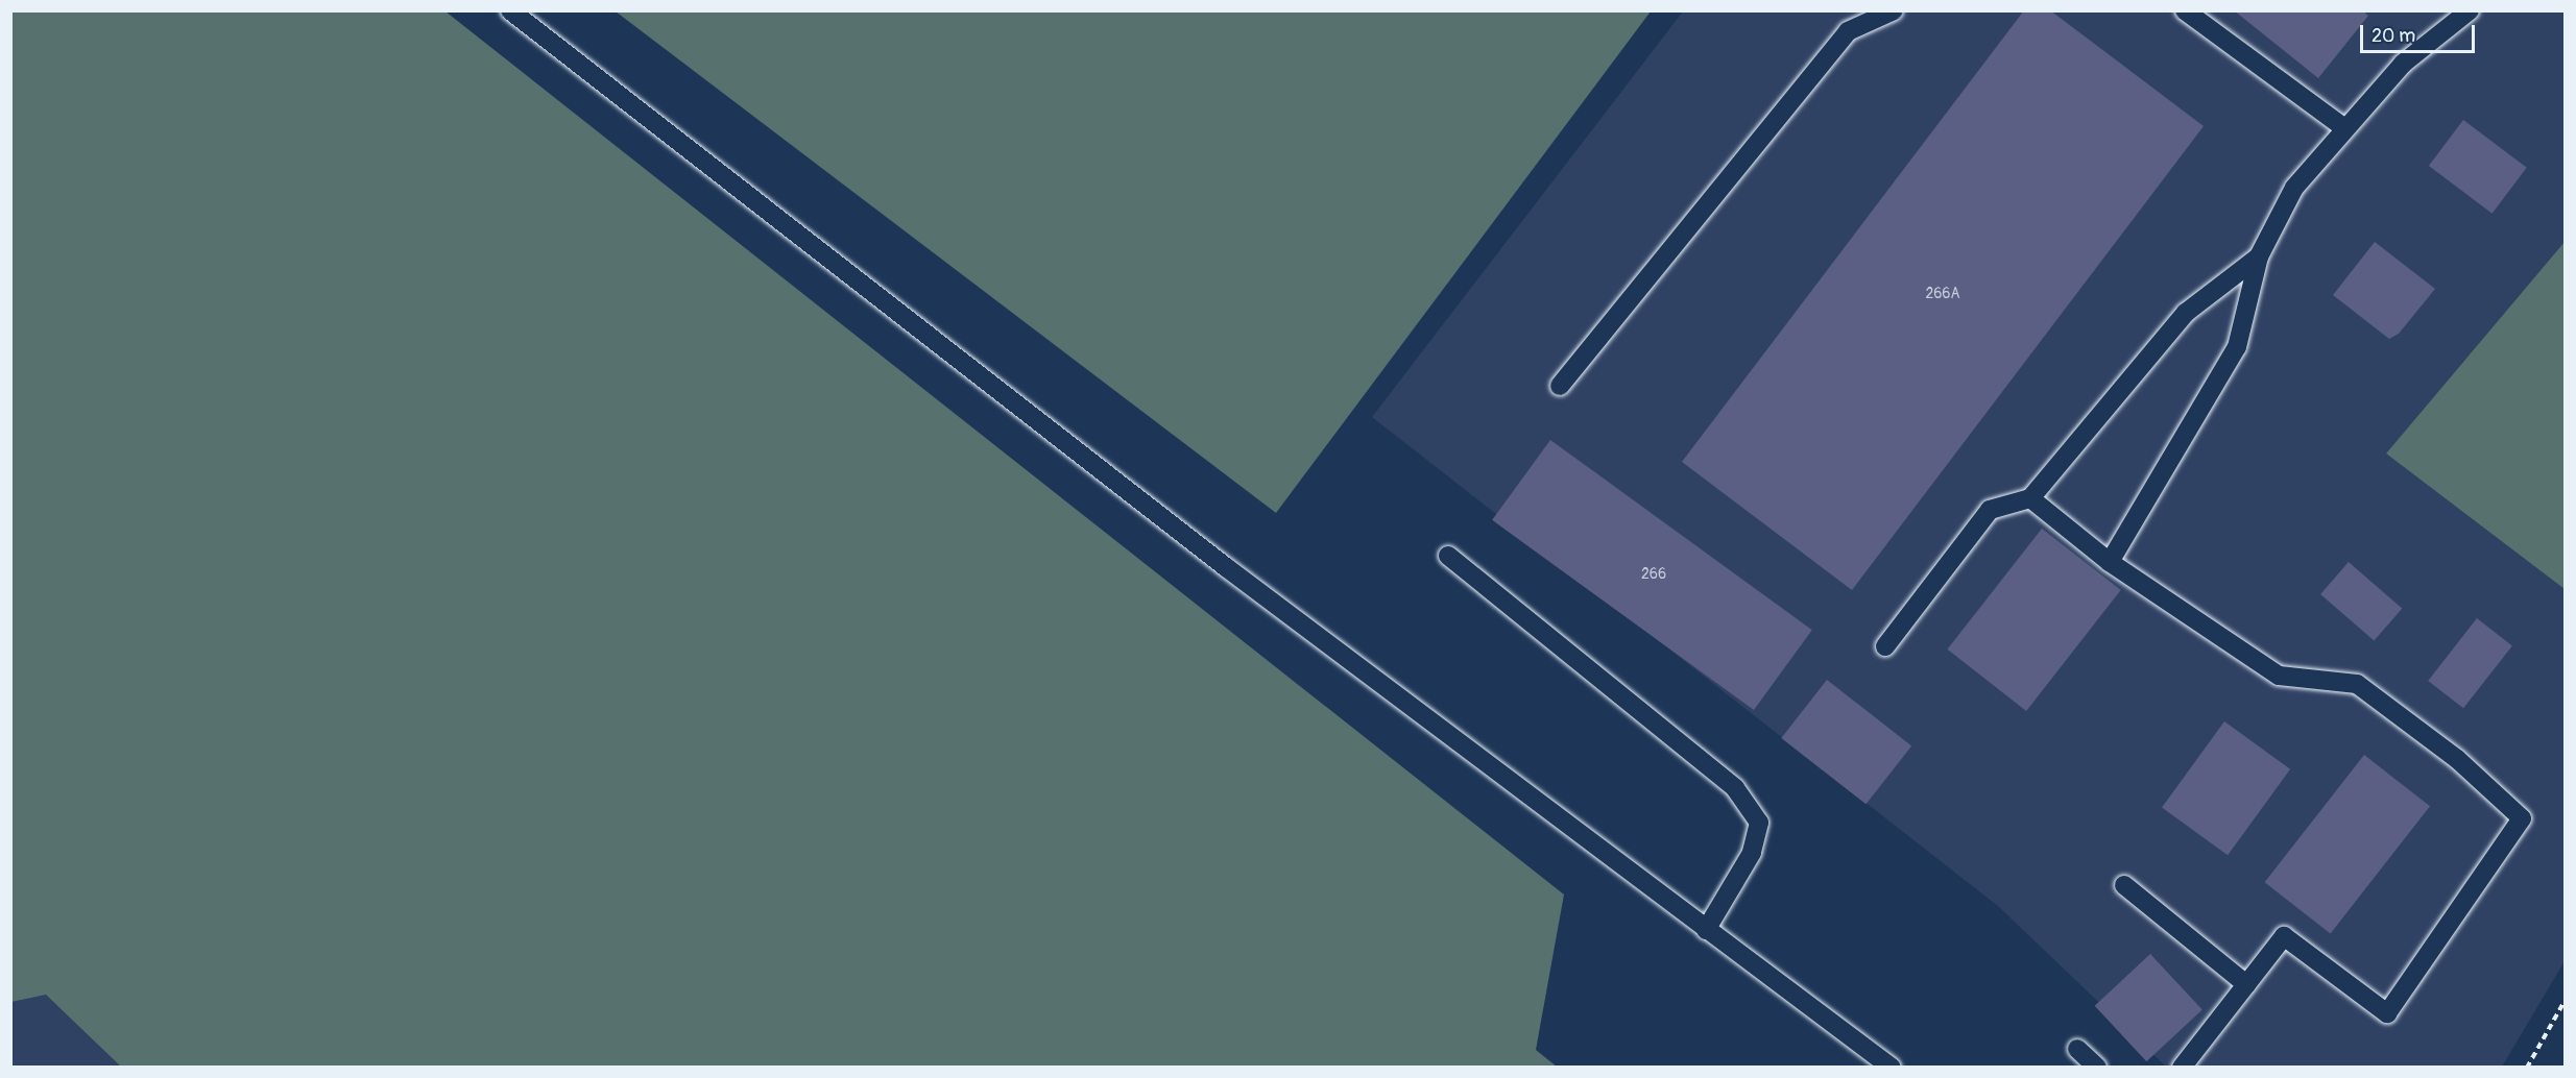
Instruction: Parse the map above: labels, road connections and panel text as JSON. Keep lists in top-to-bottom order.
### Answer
{
  "house_numbers": ["266А", "266"],
  "scale_bar": "20 m"
}
